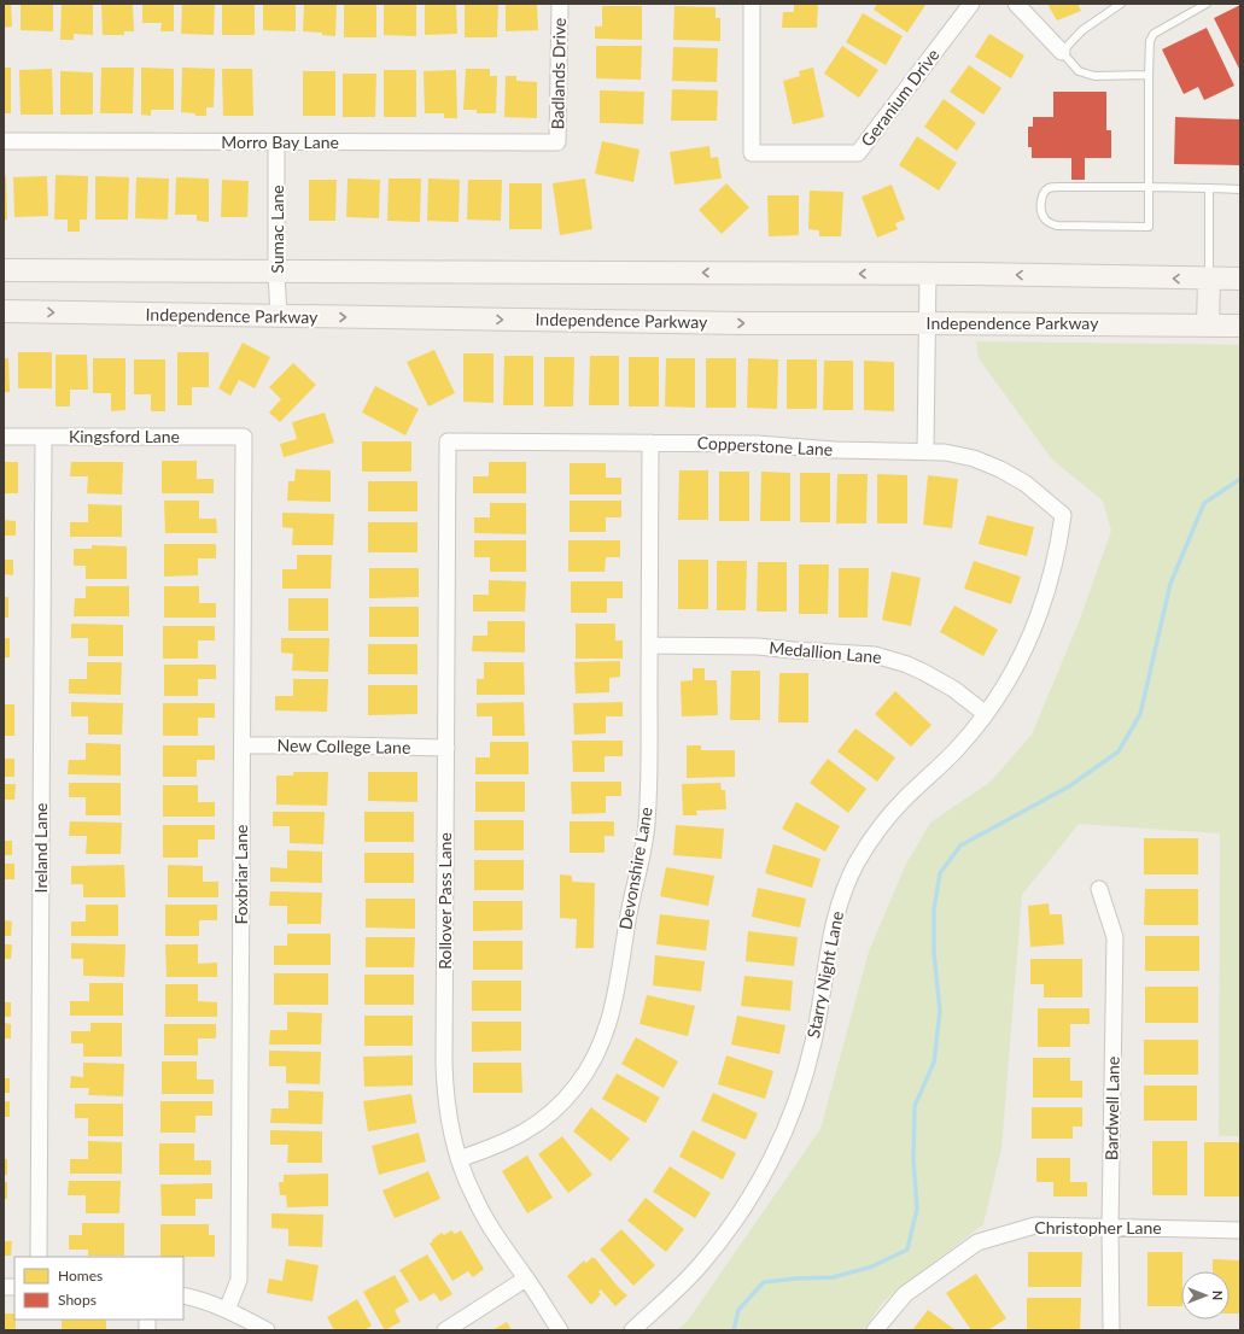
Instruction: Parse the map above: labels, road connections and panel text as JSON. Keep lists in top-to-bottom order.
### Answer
{
  "streets": {
    "main road": ["Independence Parkway"],
    "street": [
      "Badlands Drive",
      "Geranium Drive",
      "Morro Bay Lane",
      "Sumac Lane",
      "Kingsford Lane",
      "Copperstone Lane",
      "Medallion Lane",
      "New College Lane",
      "Ireland Lane",
      "Devonshire Lane",
      "Foxbriar Lane",
      "Rollover Pass Lane",
      "Starry Night Lane",
      "Bardwell Lane",
      "Christopher Lane"
    ]
  },
  "crossings": [
    ["Badlands Drive", "Morro Bay Lane"],
    ["Morro Bay Lane", "Sumac Lane"],
    ["Sumac Lane", "Independence Parkway"],
    ["Kingsford Lane", "Ireland Lane"],
    ["Kingsford Lane", "Foxbriar Lane"],
    ["Copperstone Lane", "Devonshire Lane"],
    ["Copperstone Lane", "Rollover Pass Lane"],
    ["Copperstone Lane", "Starry Night Lane"],
    ["Medallion Lane", "Devonshire Lane"],
    ["Medallion Lane", "Starry Night Lane"],
    ["New College Lane", "Foxbriar Lane"],
    ["New College Lane", "Rollover Pass Lane"],
    ["Devonshire Lane", "Rollover Pass Lane"],
    ["Bardwell Lane", "Christopher Lane"]
  ],
  "legend": ["Homes", "Shops"],
  "north": "right"
}
